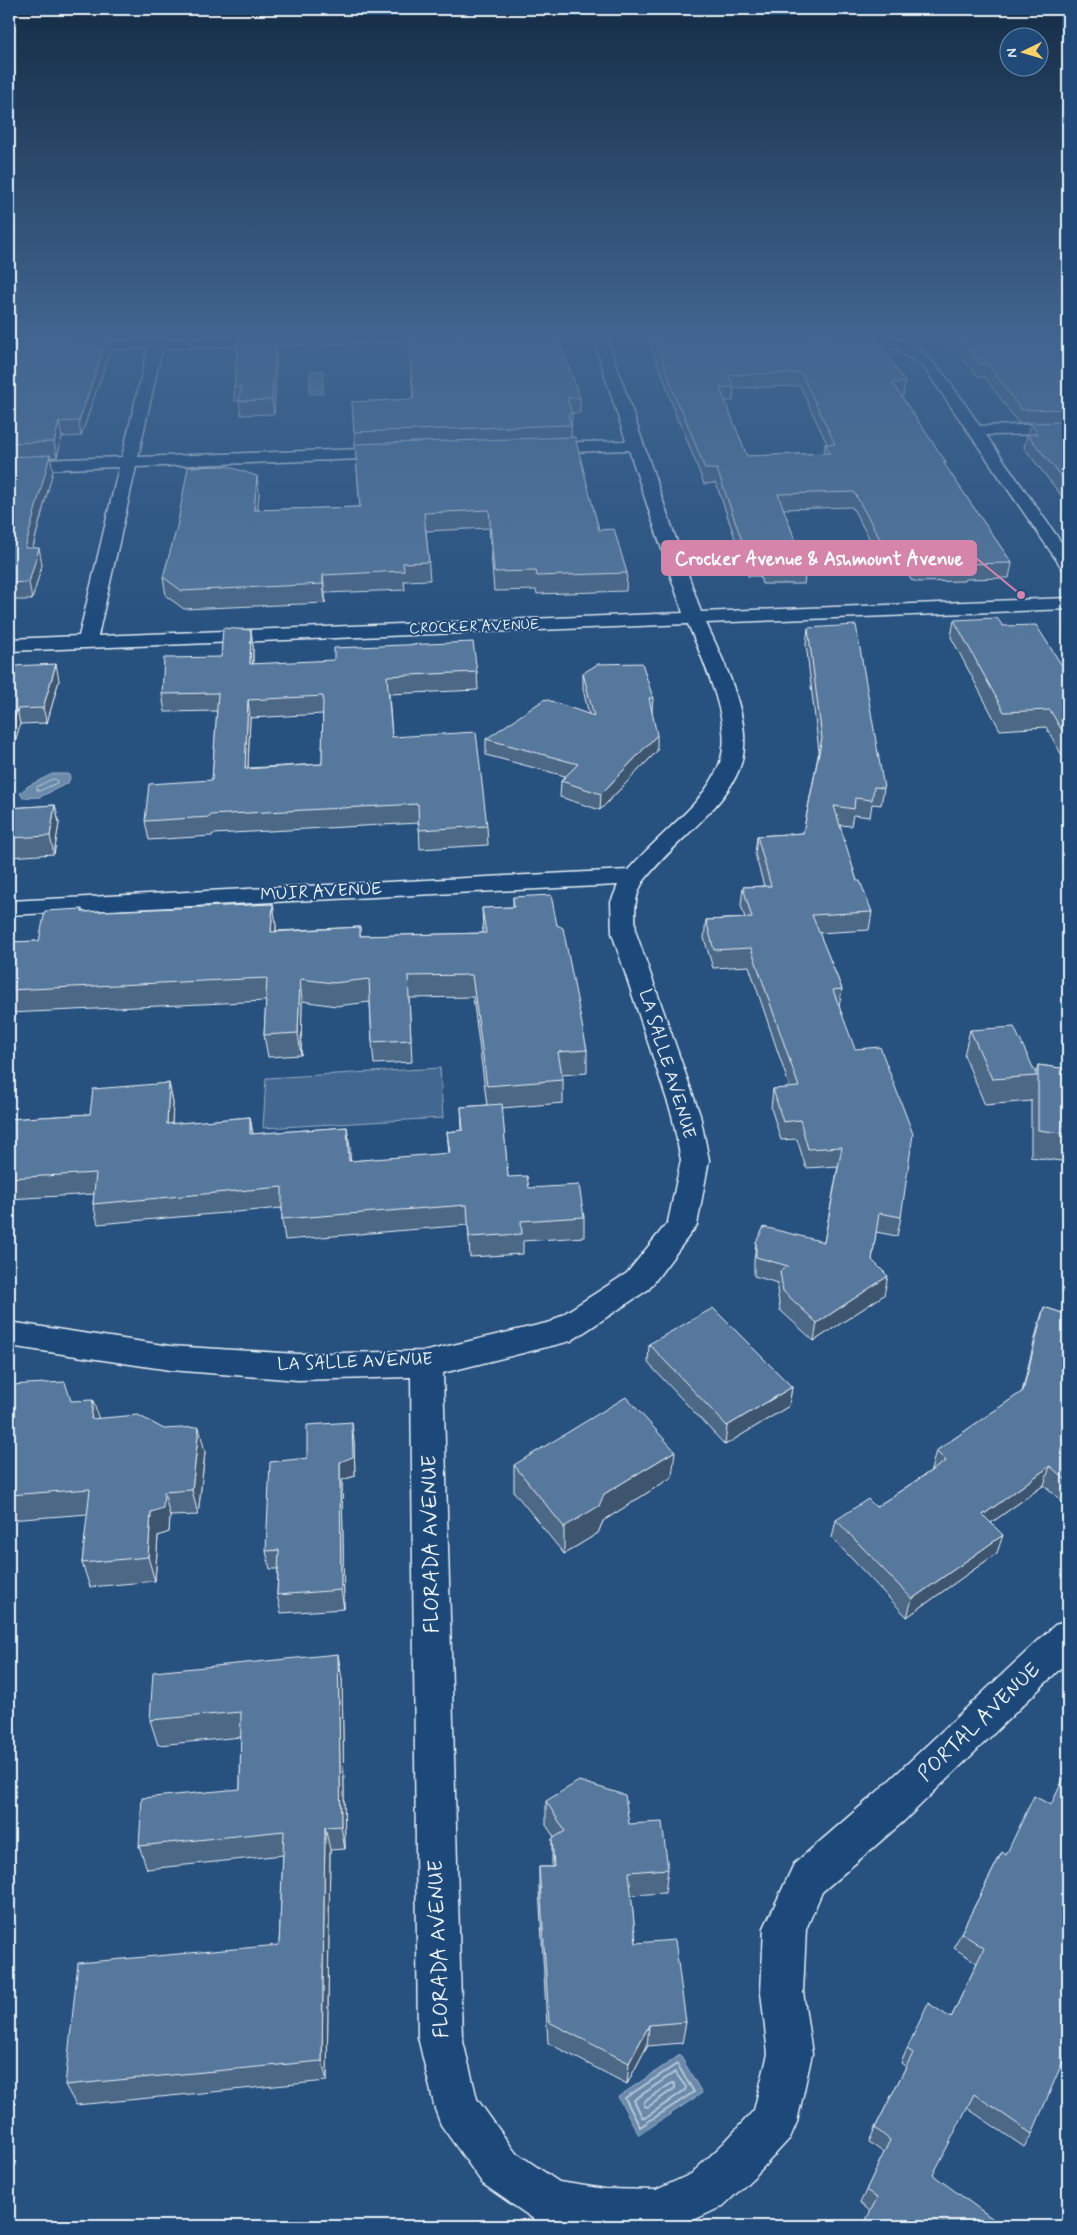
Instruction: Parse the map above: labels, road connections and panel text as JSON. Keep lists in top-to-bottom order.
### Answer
{
  "streets": {
    "street": [
      "CROCKER AVENUE",
      "MUIR AVENUE",
      "LA SALLE AVENUE",
      "FLORADA AVENUE",
      "PORTAL AVENUE"
    ]
  },
  "crossings": [
    ["CROCKER AVENUE", "LA SALLE AVENUE"],
    ["MUIR AVENUE", "LA SALLE AVENUE"],
    ["LA SALLE AVENUE", "FLORADA AVENUE"],
    ["FLORADA AVENUE", "PORTAL AVENUE"]
  ],
  "places": ["Crocker Avenue & Ashmount Avenue"],
  "north": "left"
}
